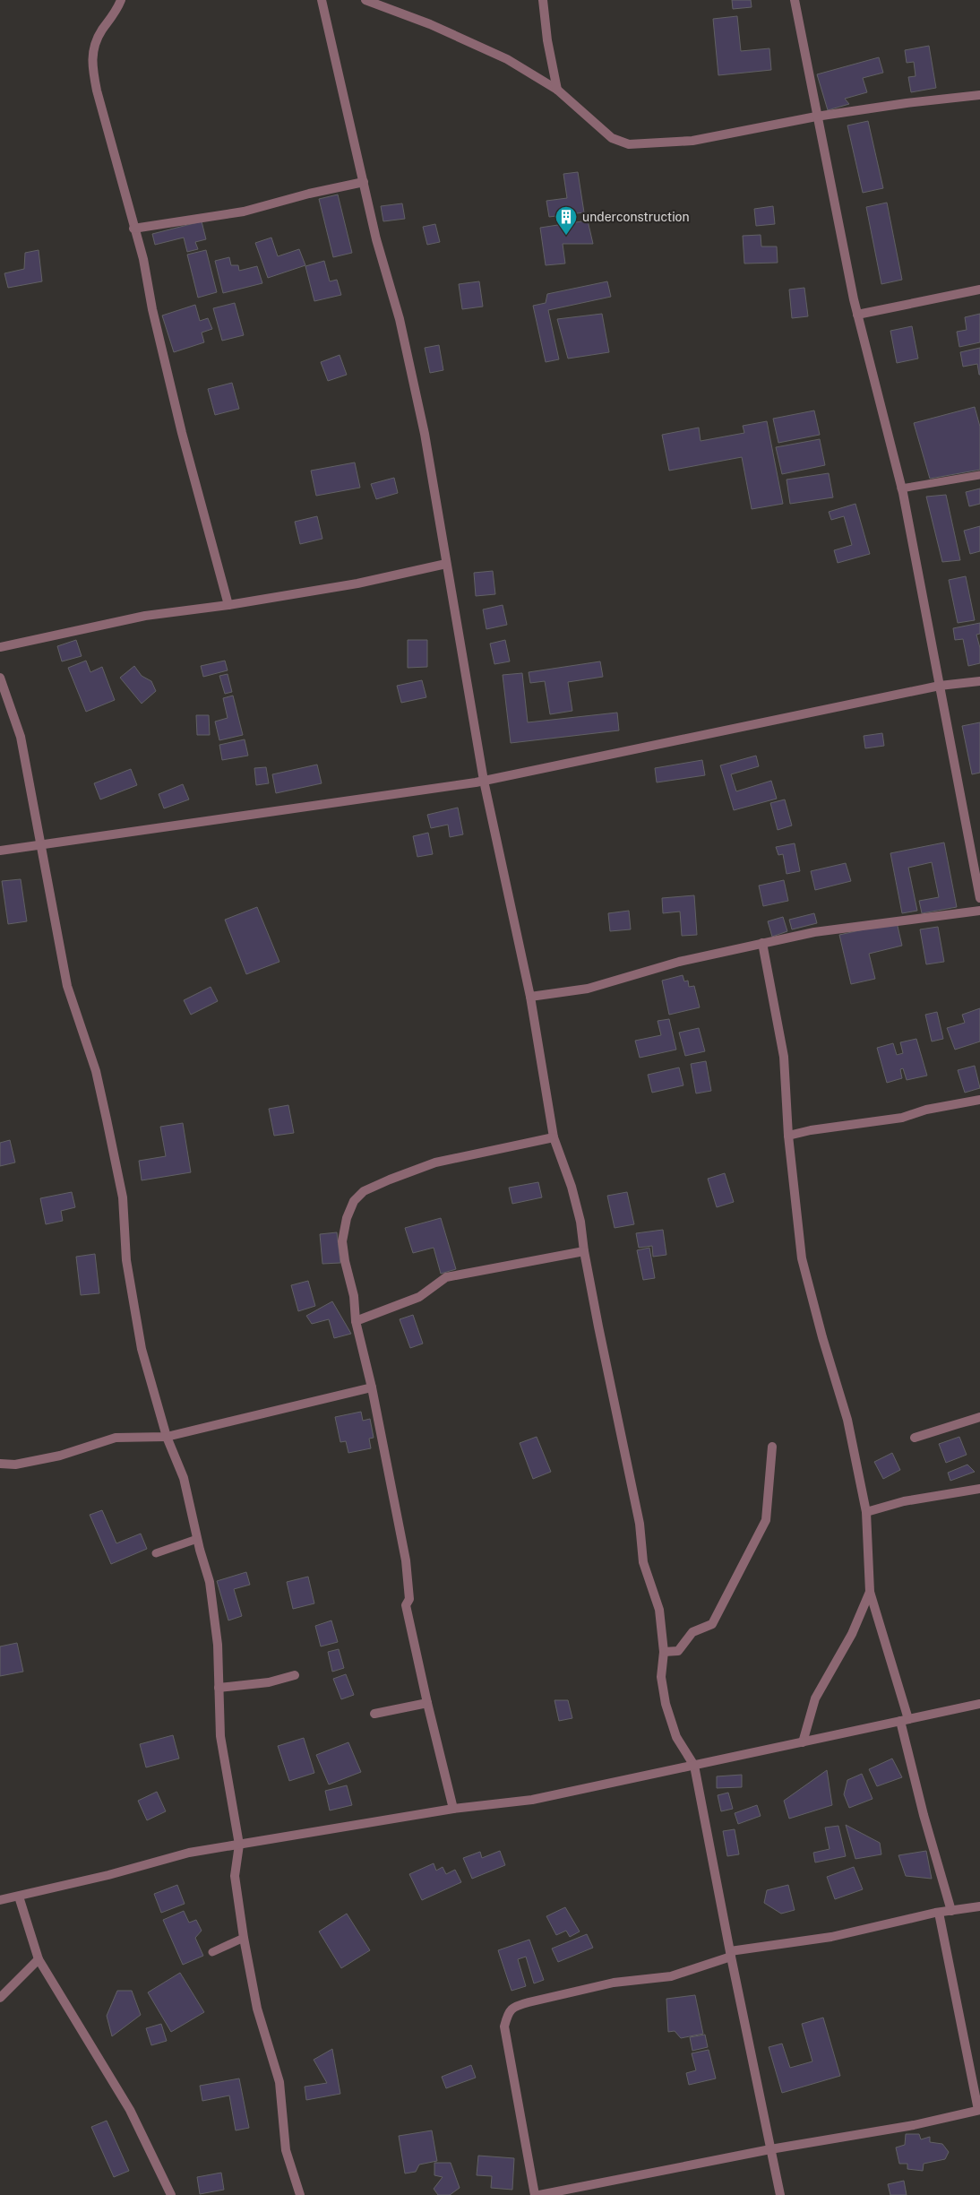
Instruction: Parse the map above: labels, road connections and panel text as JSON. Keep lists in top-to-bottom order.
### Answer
{
  "places": {
    "building": ["underconstruction"]
  }
}
